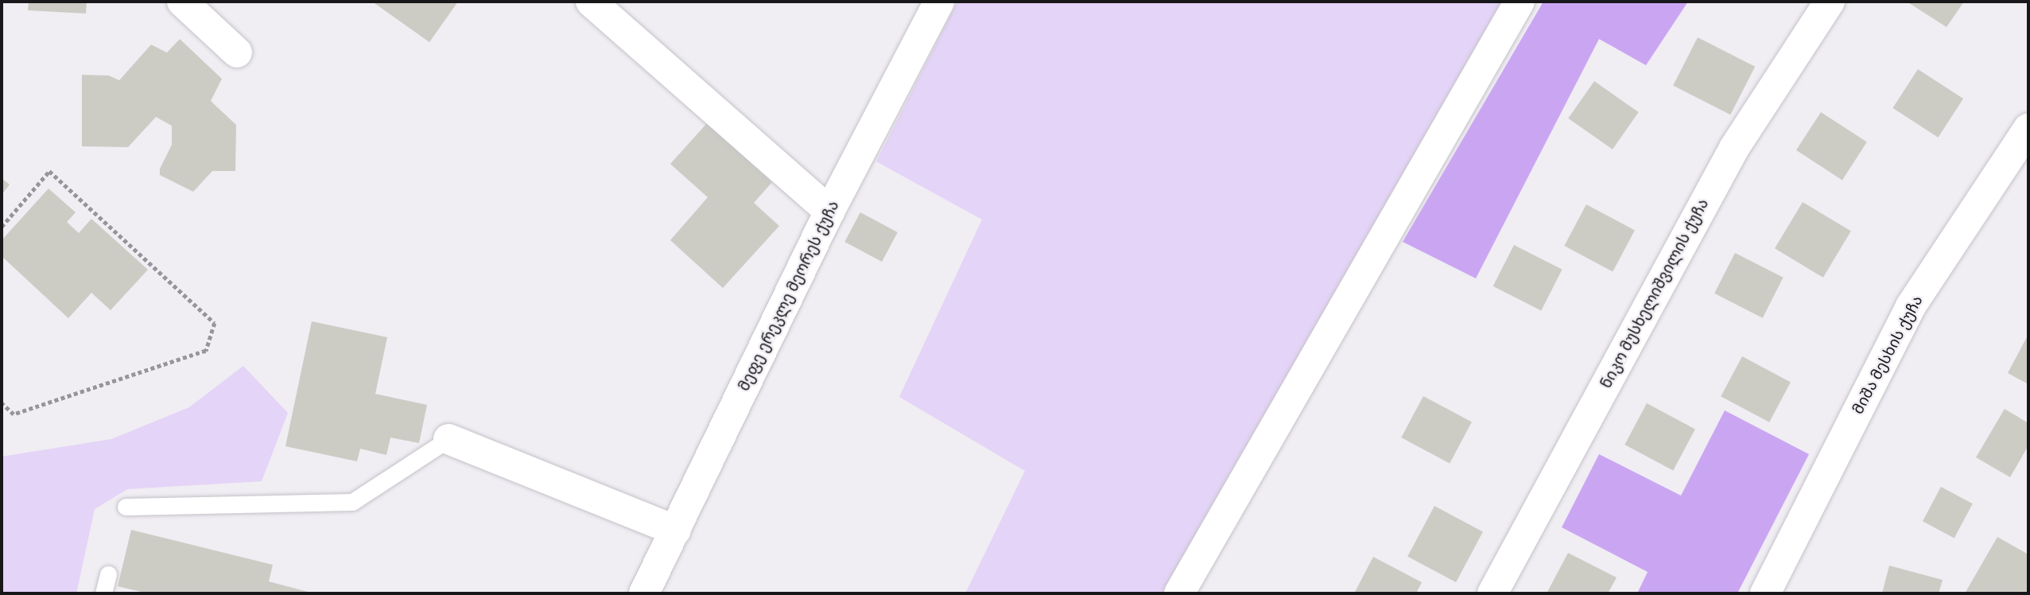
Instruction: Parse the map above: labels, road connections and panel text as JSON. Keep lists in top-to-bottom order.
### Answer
{
  "streets": {
    "street": ["ნიკო მუსხელიშვილის ქუჩა", "მეფე ერეკლე მეორეს ქუჩა", "მიშა მესხის ქუჩა"]
  }
}
